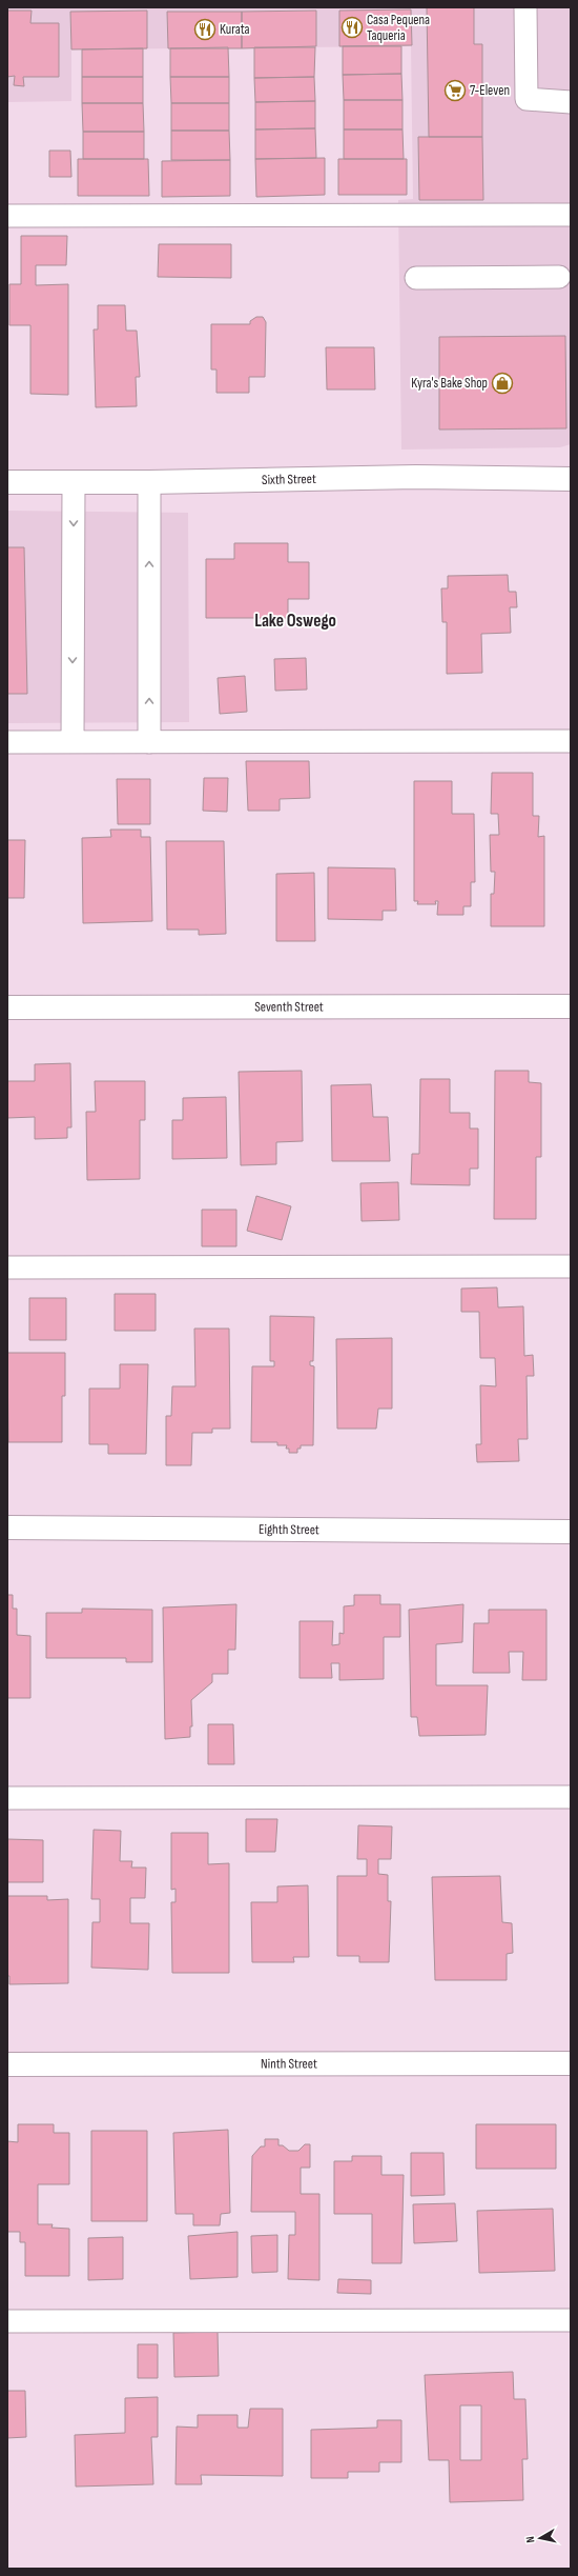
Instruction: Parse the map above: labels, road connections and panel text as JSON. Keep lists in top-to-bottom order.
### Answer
{
  "streets": {
    "street": [
      "Sixth Street",
      "Seventh Street",
      "Eighth Street",
      "Ninth Street"
    ]
  },
  "districts": ["Lake Oswego"],
  "places": {
    "restaurant": ["Casa Pequena Taqueria", "Kurata"],
    "supermarket": ["7-Eleven"],
    "shop": ["Kyra's Bake Shop"]
  },
  "north": "left"
}
